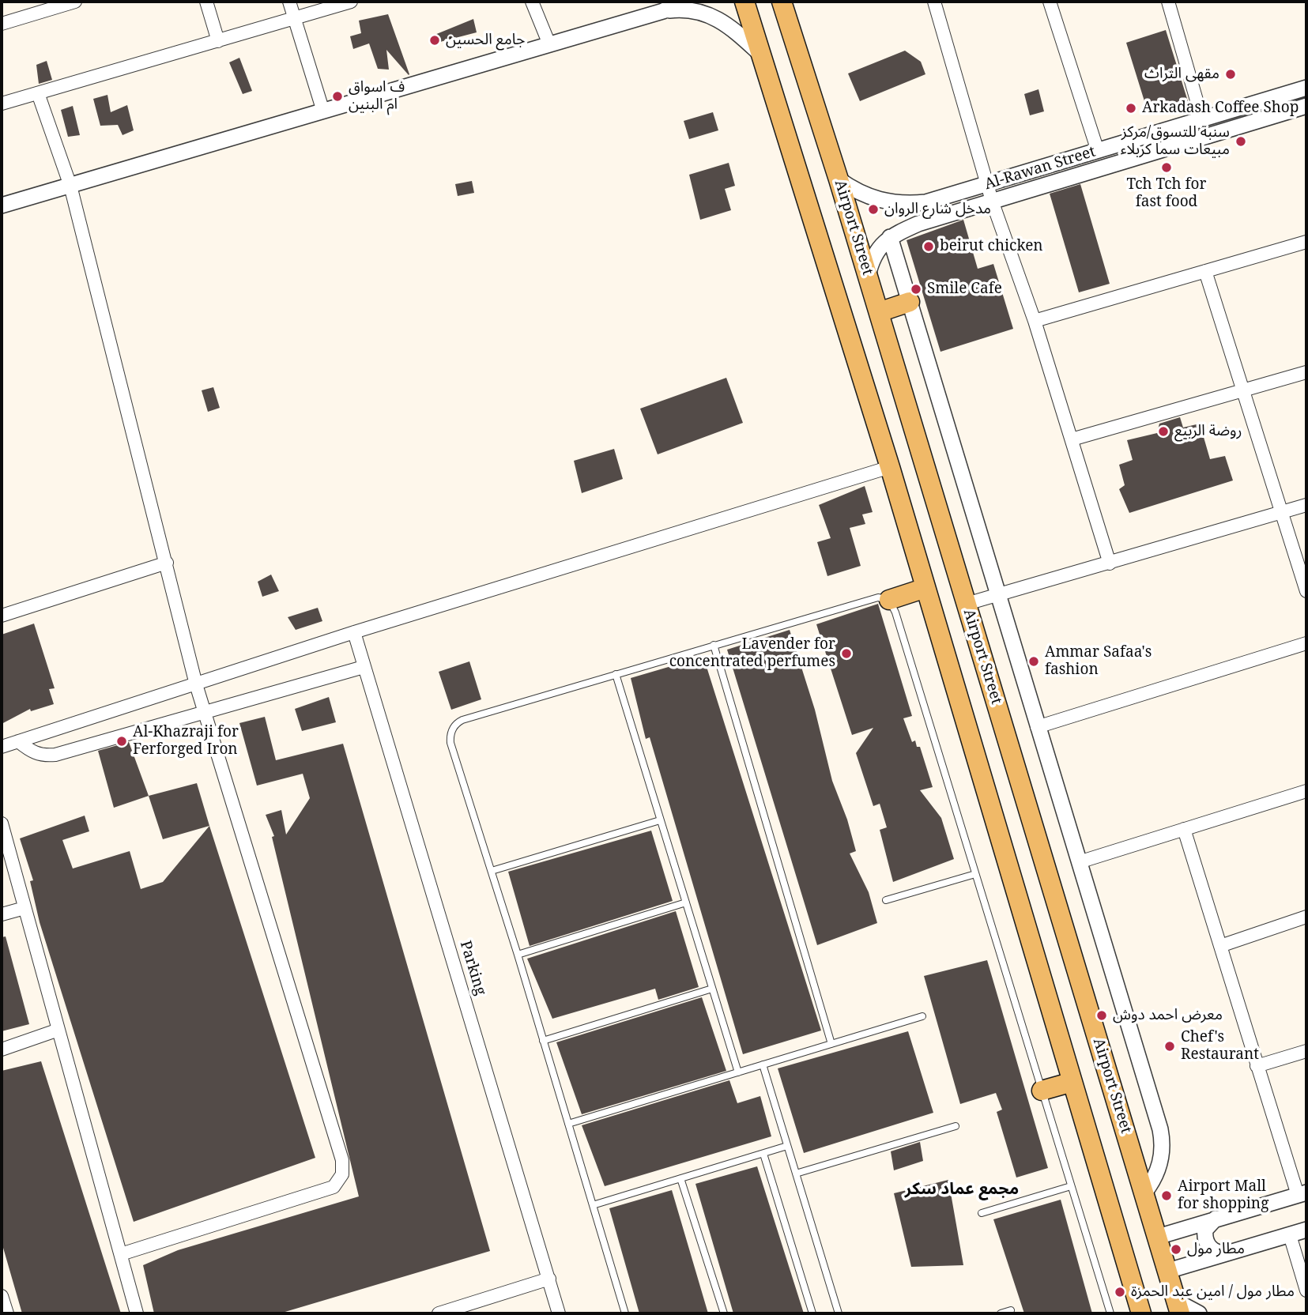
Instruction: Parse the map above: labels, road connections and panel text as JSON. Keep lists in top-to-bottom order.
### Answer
{
  "streets": {
    "main road": ["Airport Street"],
    "street": ["Al-Rawan Street", "Parking"]
  },
  "crossings": [
    ["Al-Rawan Street", "Airport Street"]
  ],
  "districts": ["مجمع عماد سكر"],
  "places": [
    "جامع الحسين",
    "مقهى التراث",
    "ف اسواق ام البنين",
    "Arkadash Coffee Shop",
    "سنبة للتسوق/مركز مبيعات سما كربلاء",
    "Tch Tch for fast food",
    "مدخل شارع الروان",
    "beirut chicken",
    "Smile Cafe",
    "روضة الربيع",
    "Lavender for concentrated perfumes",
    "Ammar Safaa's fashion",
    "Al-Khazraji for Ferforged Iron",
    "معرض احمد دوش",
    "Chef's Restaurant",
    "Airport Mall for shopping",
    "مطار مول",
    "مطار مول / امين عبد الحمزة"
  ]
}
